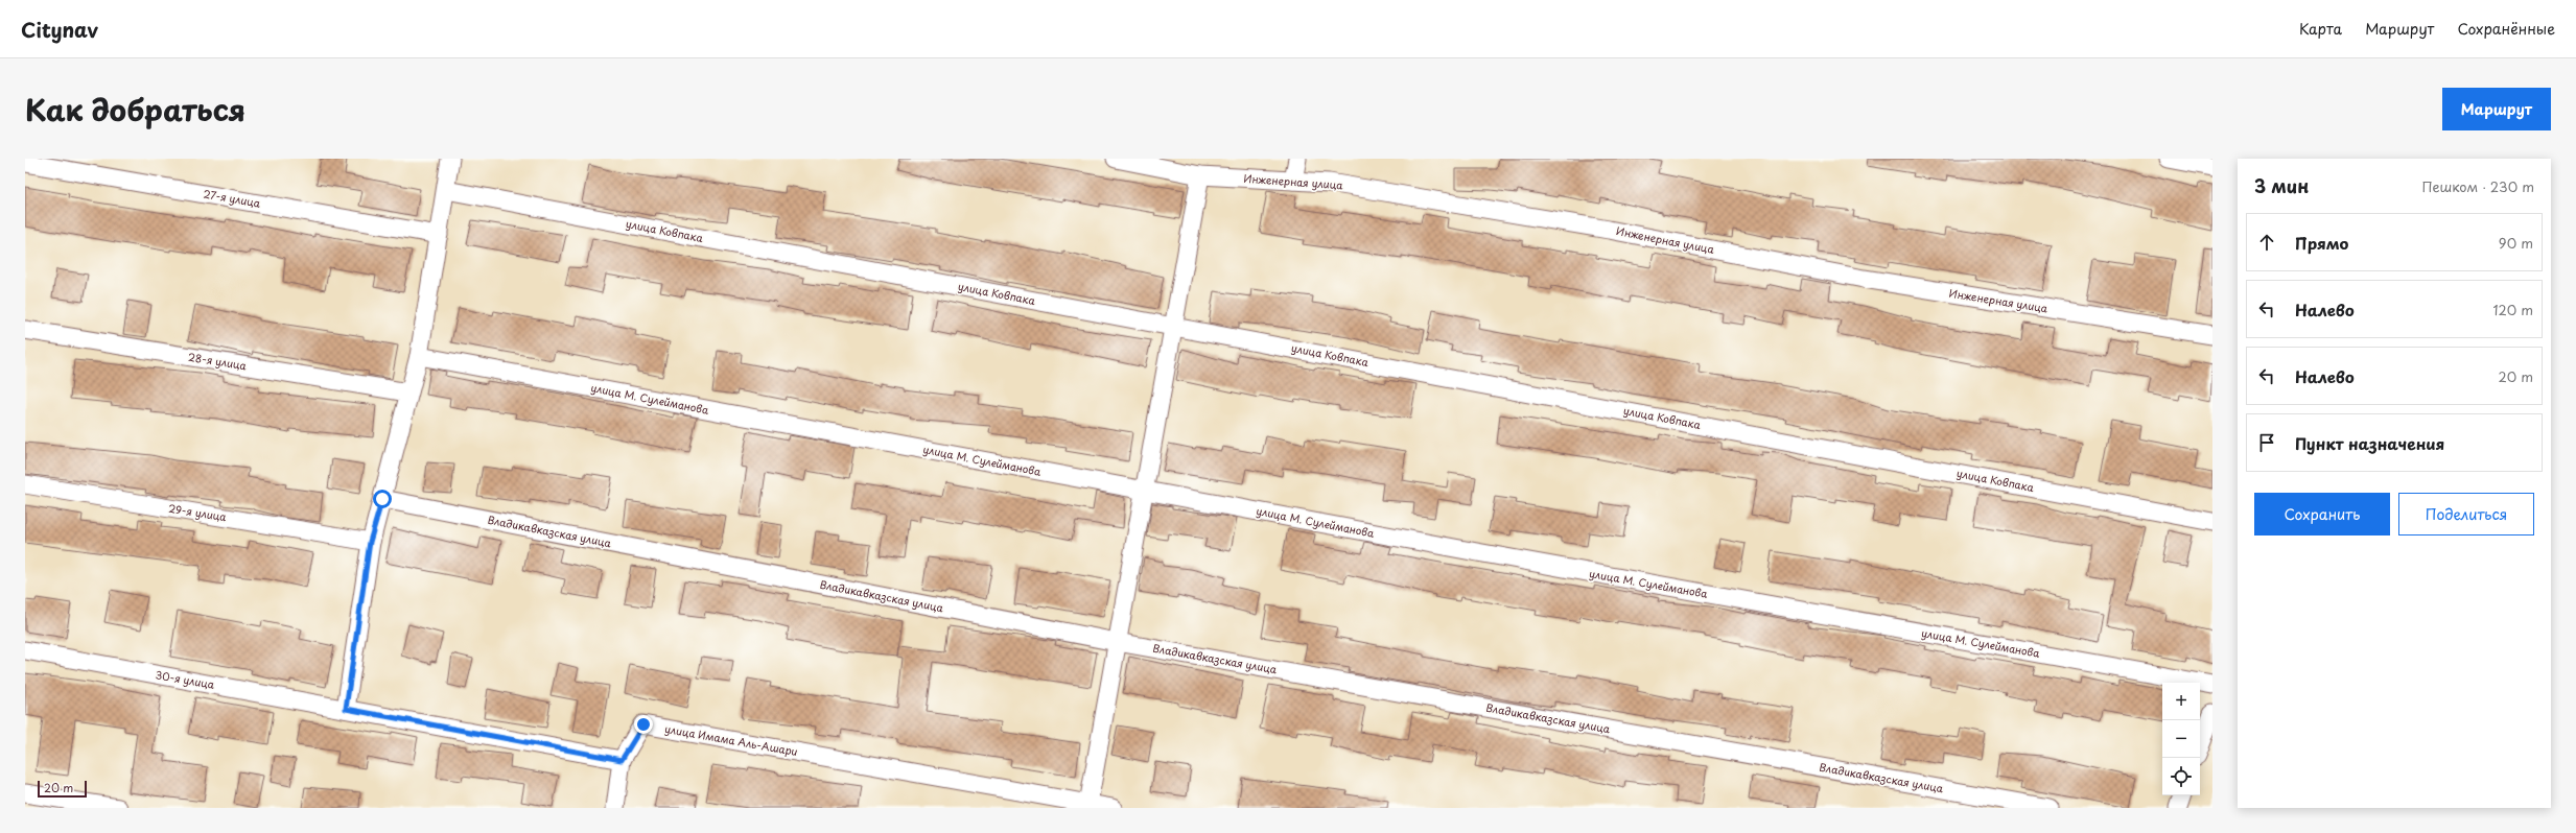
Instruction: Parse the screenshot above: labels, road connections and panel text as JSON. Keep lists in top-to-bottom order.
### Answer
{
  "streets": {
    "street": [
      "Инженерная улица",
      "27-я улица",
      "улица Ковпака",
      "28-я улица",
      "улица М. Сулейманова",
      "29-я улица",
      "Владикавказская улица",
      "30-я улица",
      "улица Имама Аль-Ашари"
    ]
  },
  "scale_bar": "20 m",
  "page": {
    "header": "Citynav",
    "nav": ["Карта", "Маршрут", "Сохранённые"],
    "title": "Как добраться",
    "buttons": [
      "Маршрут",
      ["Сохранить", "Поделиться"]
    ],
    "heading": ["3 мин", "Пешком · 230 m"],
    "list": [
      ["Прямо", "90 m"],
      ["Налево", "120 m"],
      ["Налево", "20 m"],
      "Пункт назначения"
    ],
    "map_buttons": ["+", "−"],
    "scale": "20 m"
  }
}
